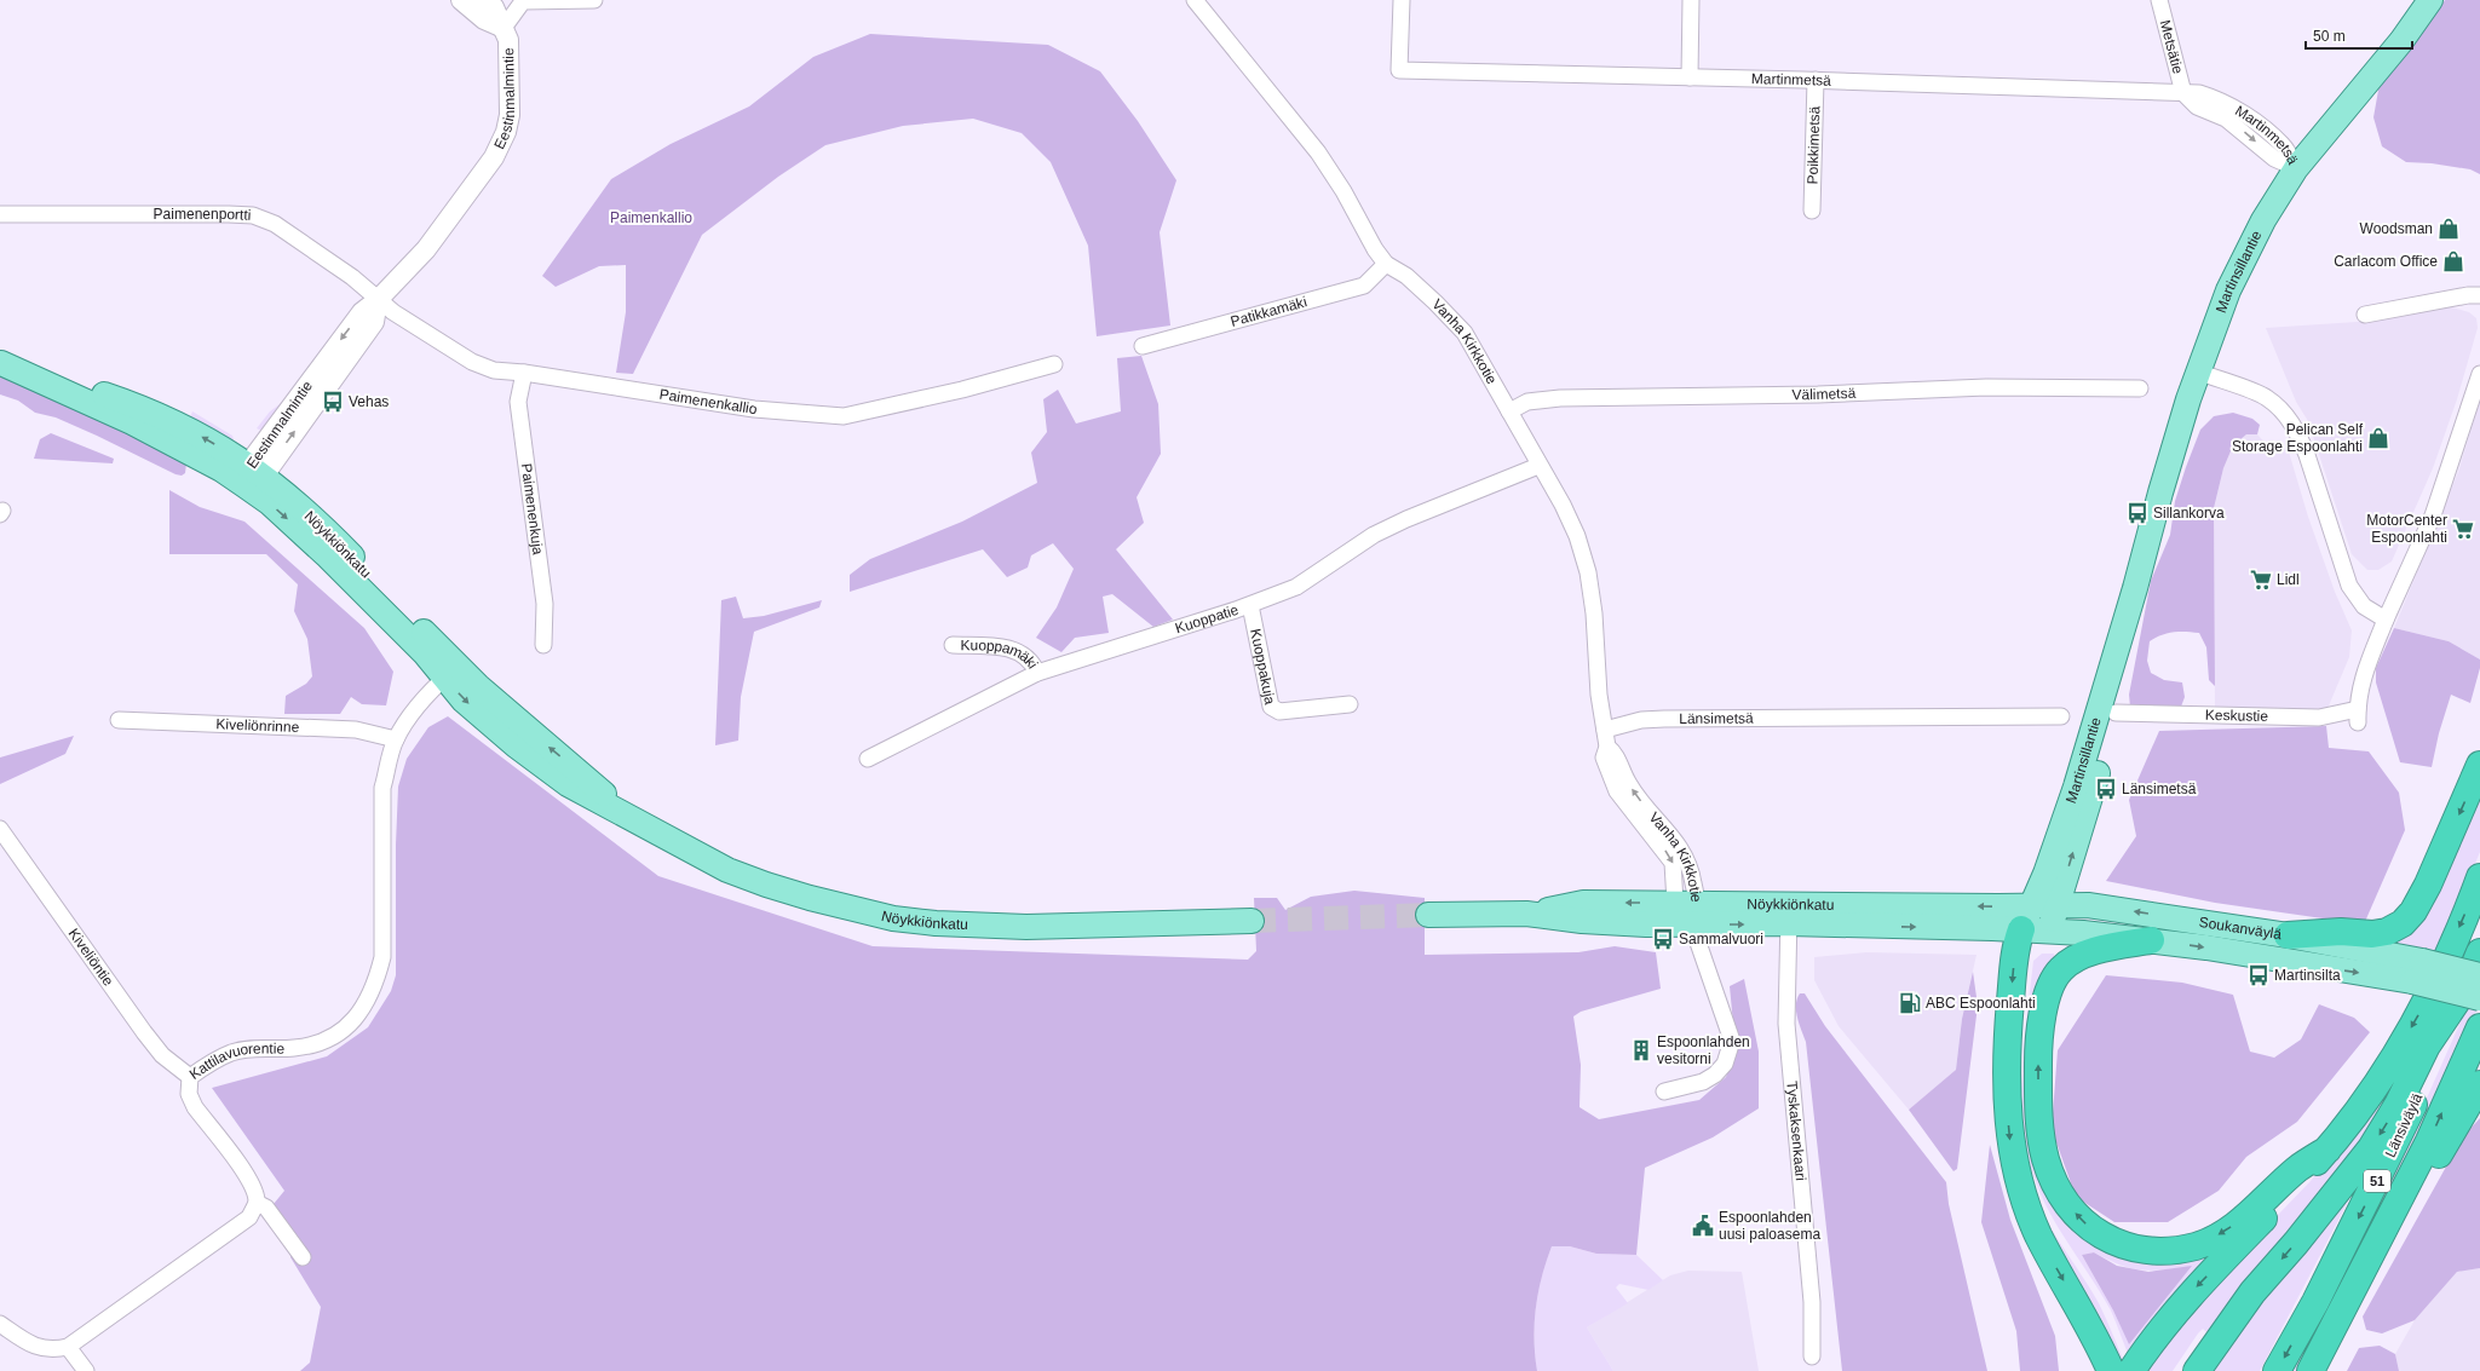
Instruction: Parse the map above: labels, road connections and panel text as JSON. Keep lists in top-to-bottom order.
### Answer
{
  "streets": {
    "highway": ["Länsiväylä", "51"],
    "main road": ["Martinsillantie", "Nöykkiönkatu", "Soukanväylä"],
    "street": [
      "Metsätie",
      "Martinmetsä",
      "Eestinmalmintie",
      "Poikkimetsä",
      "Paimenenportti",
      "Patikkamäki",
      "Vanha Kirkkotie",
      "Välimetsä",
      "Paimenenkallio",
      "Paimenenkuja",
      "Kuoppatie",
      "Kuoppamäki",
      "Kuoppakuja",
      "Keskustie",
      "Länsimetsä",
      "Kiveliönrinne",
      "Kiveliöntie",
      "Kattilavuorentie",
      "Tyskaksenkaari"
    ]
  },
  "crossings": [
    ["Metsätie", "Martinmetsä"],
    ["Martinmetsä", "Poikkimetsä"],
    ["Martinmetsä", "Martinsillantie"],
    ["Eestinmalmintie", "Paimenenportti"],
    ["Eestinmalmintie", "Paimenenkallio"],
    ["Eestinmalmintie", "Nöykkiönkatu"],
    ["Paimenenportti", "Paimenenkallio"],
    ["Martinsillantie", "Nöykkiönkatu"],
    ["Martinsillantie", "Keskustie"],
    ["Martinsillantie", "Soukanväylä"],
    ["Patikkamäki", "Vanha Kirkkotie"],
    ["Vanha Kirkkotie", "Välimetsä"],
    ["Vanha Kirkkotie", "Nöykkiönkatu"],
    ["Vanha Kirkkotie", "Kuoppatie"],
    ["Vanha Kirkkotie", "Länsimetsä"],
    ["Paimenenkallio", "Paimenenkuja"],
    ["Nöykkiönkatu", "Soukanväylä"],
    ["Nöykkiönkatu", "Kattilavuorentie"],
    ["Nöykkiönkatu", "Tyskaksenkaari"],
    ["Kuoppatie", "Kuoppamäki"],
    ["Kuoppatie", "Kuoppakuja"],
    ["Kiveliönrinne", "Kattilavuorentie"],
    ["Kiveliöntie", "Kattilavuorentie"]
  ],
  "parks": ["Paimenkallio"],
  "places": {
    "shop": ["Woodsman", "Carlacom Office", "Pelican Self Storage Espoonlahti"],
    "bus stop": [
      "Vehas",
      "Sillankorva",
      "Länsimetsä",
      "Sammalvuori",
      "Martinsilta"
    ],
    "supermarket": ["MotorCenter Espoonlahti", "Lidl"],
    "fuel station": ["ABC Espoonlahti"],
    "building": ["Espoonlahden vesitorni"],
    "public building": ["Espoonlahden uusi paloasema"]
  },
  "scale_bar": "50 m"
}
